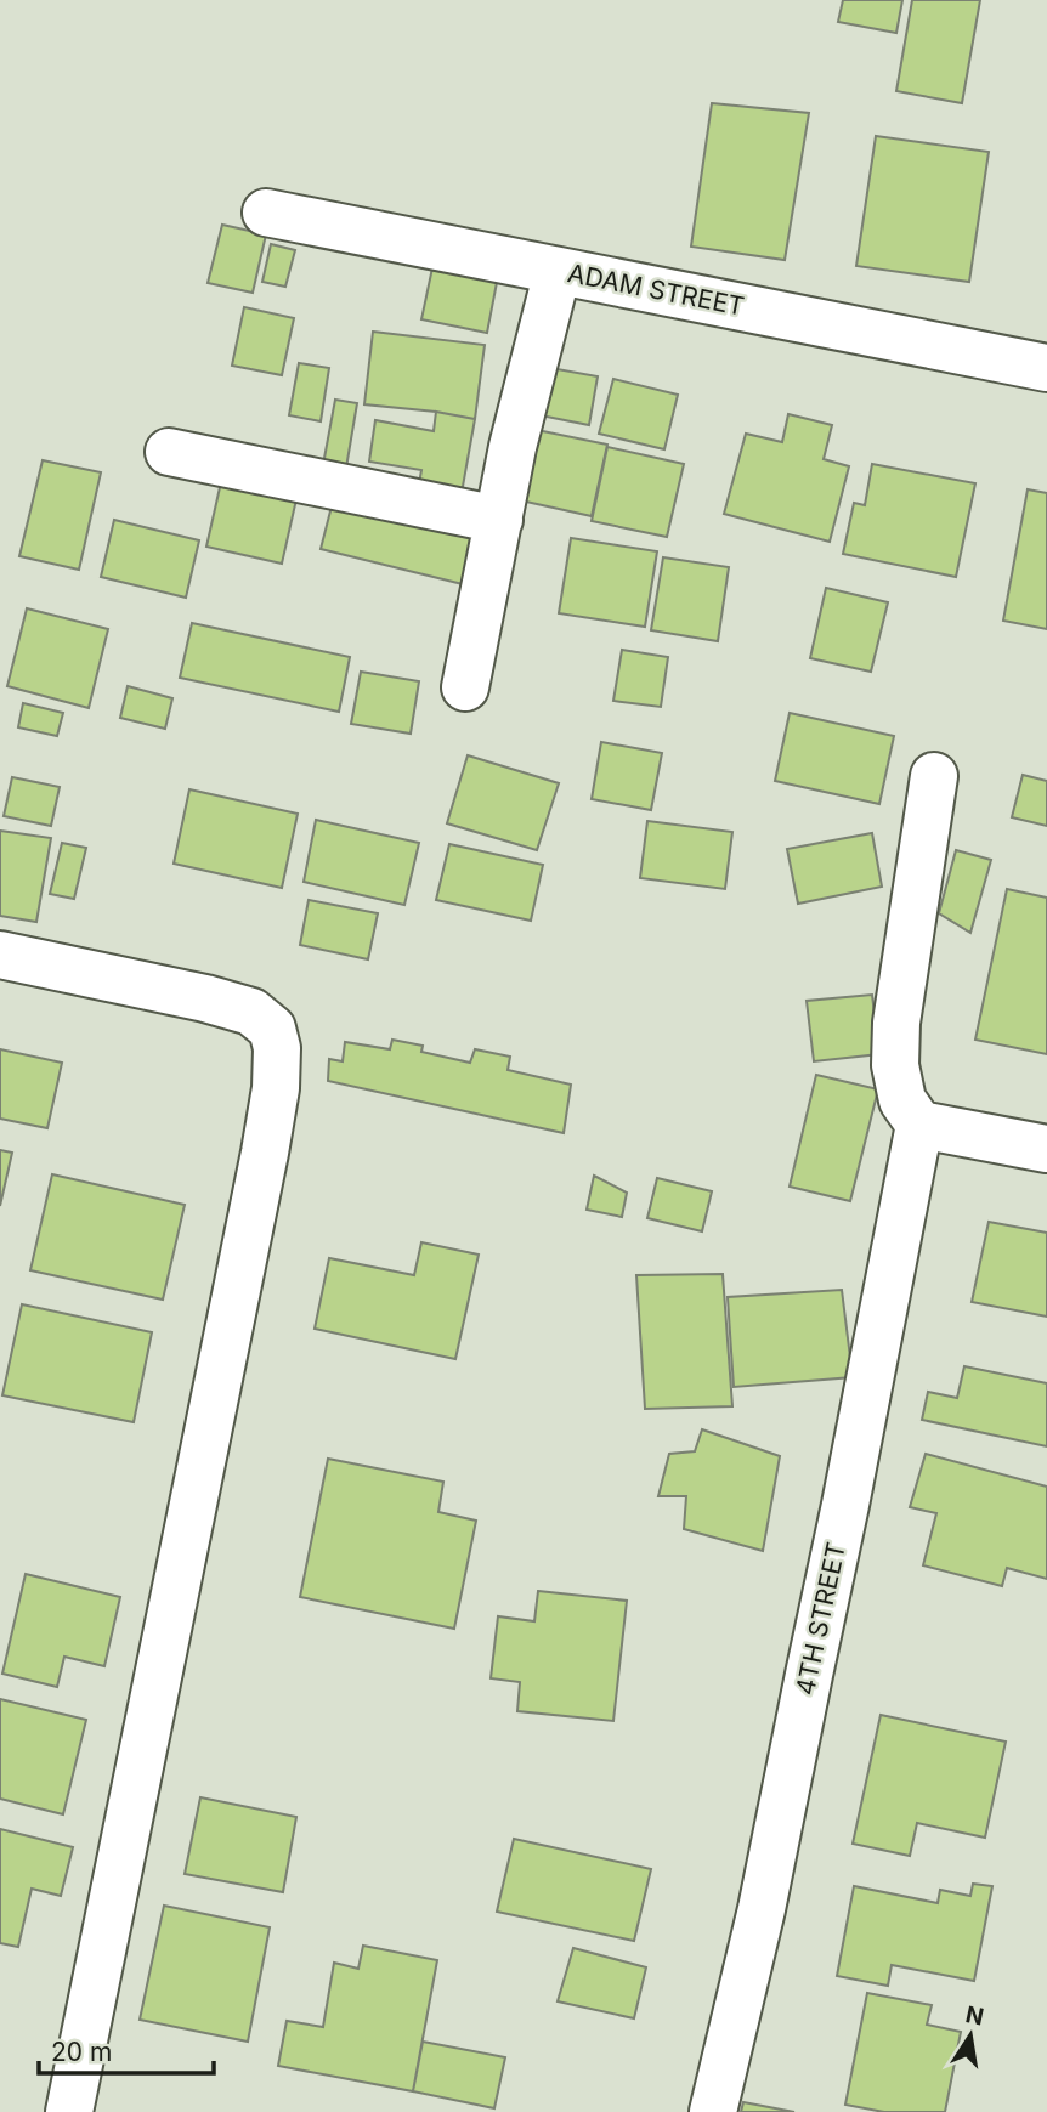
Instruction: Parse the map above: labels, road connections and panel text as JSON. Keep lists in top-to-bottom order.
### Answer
{
  "streets": {
    "street": ["ADAM STREET", "4TH STREET"]
  },
  "scale_bar": "20 m",
  "north": "top"
}
